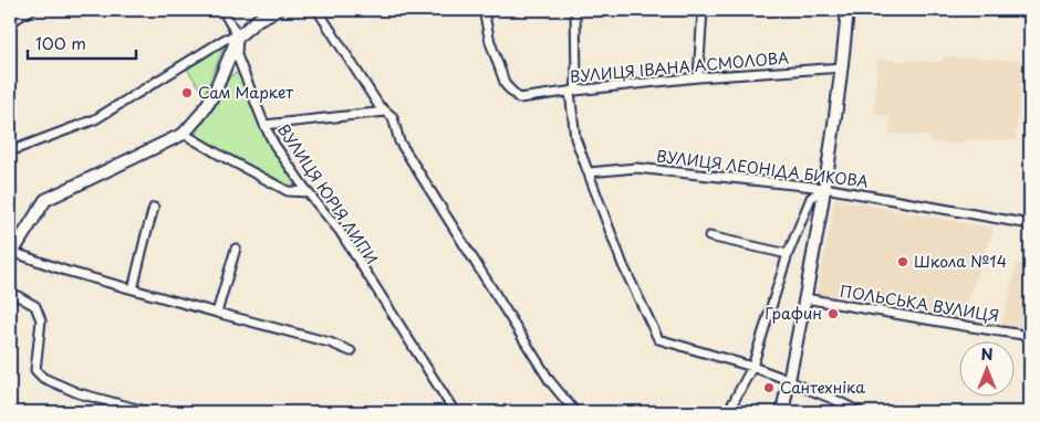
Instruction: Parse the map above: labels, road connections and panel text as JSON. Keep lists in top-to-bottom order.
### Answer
{
  "streets": {
    "street": [
      "ВУЛИЦЯ ІВАНА АСМОЛОВА",
      "ВУЛИЦЯ ЛЕОНІДА БИКОВА",
      "ВУЛИЦЯ ЮРІЯ ЛИПИ",
      "ПОЛЬСЬКА ВУЛИЦЯ"
    ]
  },
  "places": [
    "Сам Маркет",
    "Школа №14",
    "Графин",
    "Сантехніка"
  ],
  "scale_bar": "100 m",
  "north": "top"
}
